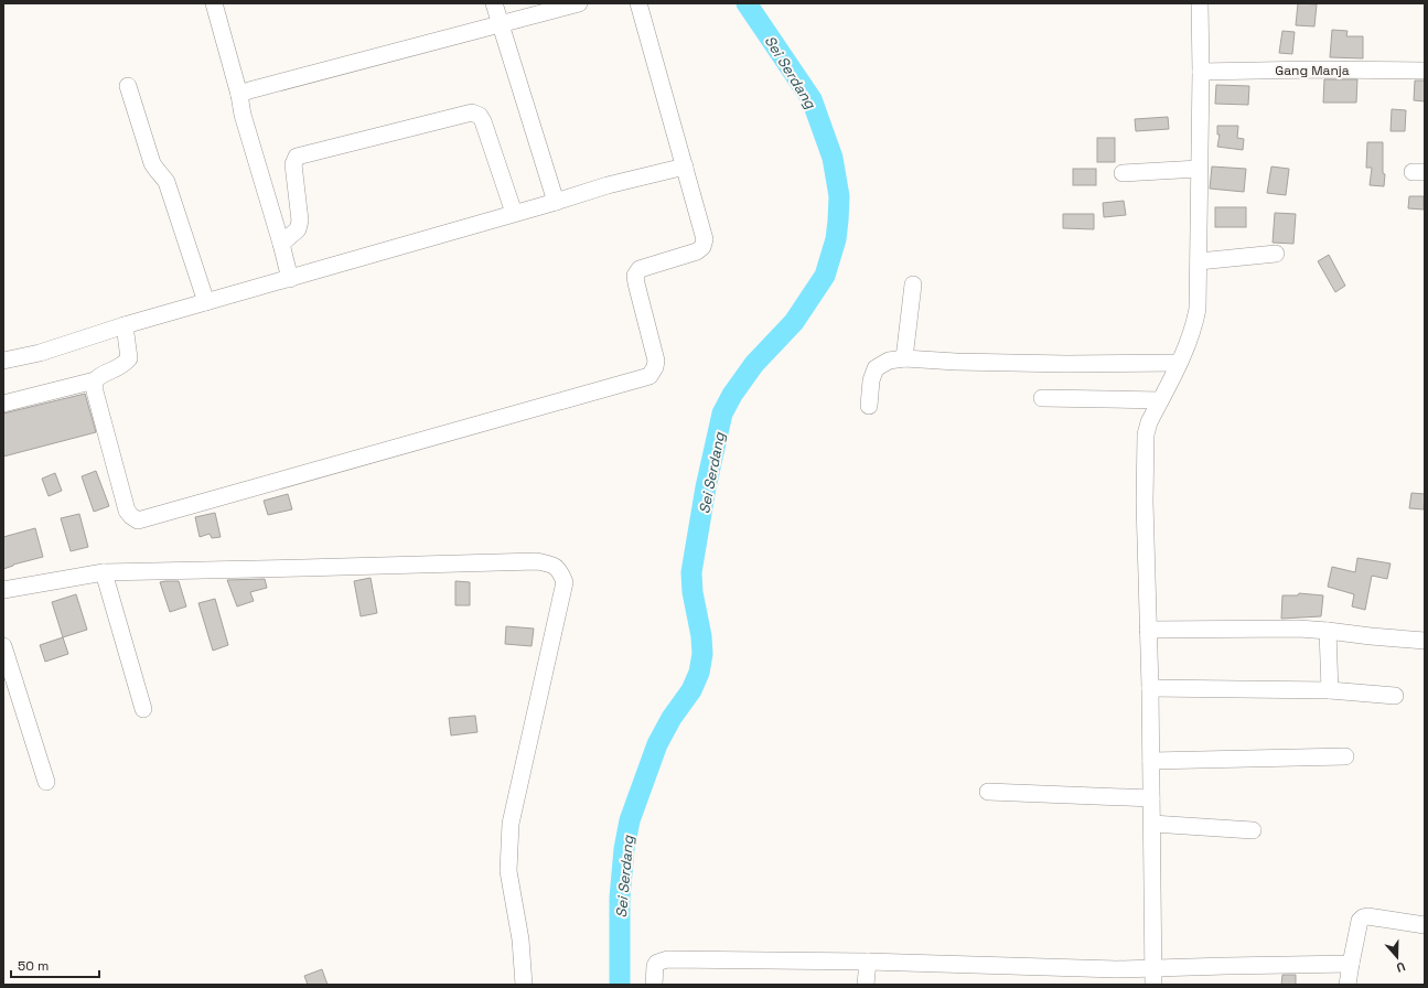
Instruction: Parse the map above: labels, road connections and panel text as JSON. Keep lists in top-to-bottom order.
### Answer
{
  "streets": {
    "street": ["Gang Manja"]
  },
  "water": ["Sei Serdang"],
  "scale_bar": "50 m",
  "north": "bottom"
}
